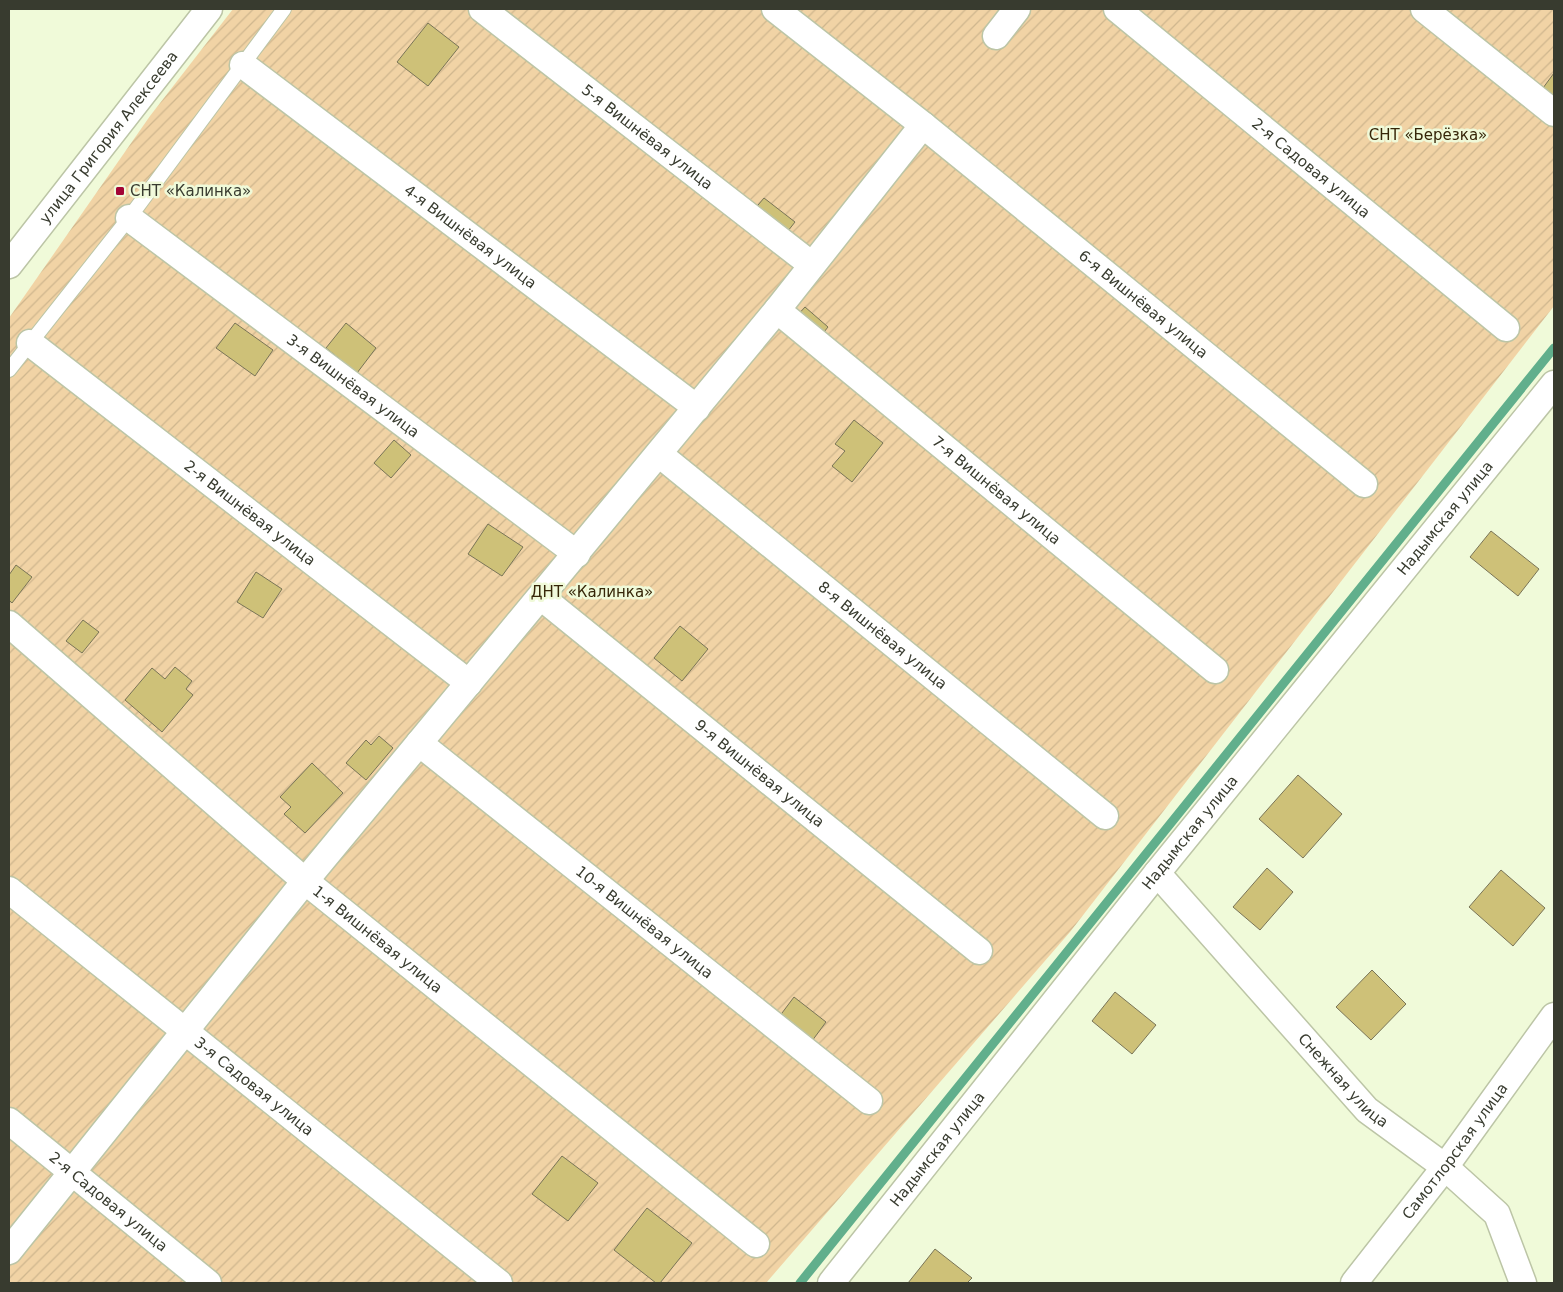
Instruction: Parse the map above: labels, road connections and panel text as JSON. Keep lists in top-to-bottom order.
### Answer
{
  "streets": {
    "street": [
      "улица Григория Алексеева",
      "5-я Вишнёвая улица",
      "2-я Садовая улица",
      "4-я Вишнёвая улица",
      "6-я Вишнёвая улица",
      "3-я Вишнёвая улица",
      "7-я Вишнёвая улица",
      "2-я Вишнёвая улица",
      "Надымская улица",
      "8-я Вишнёвая улица",
      "9-я Вишнёвая улица",
      "10-я Вишнёвая улица",
      "1-я Вишнёвая улица",
      "Снежная улица",
      "3-я Садовая улица",
      "Самотлорская улица"
    ]
  },
  "crossings": [
    ["Надымская улица", "Снежная улица"],
    ["Снежная улица", "Самотлорская улица"]
  ],
  "parks": ["СНТ «Берёзка»", "ДНТ «Калинка»"],
  "places": {
    "transit": ["СНТ «Калинка»"]
  }
}
